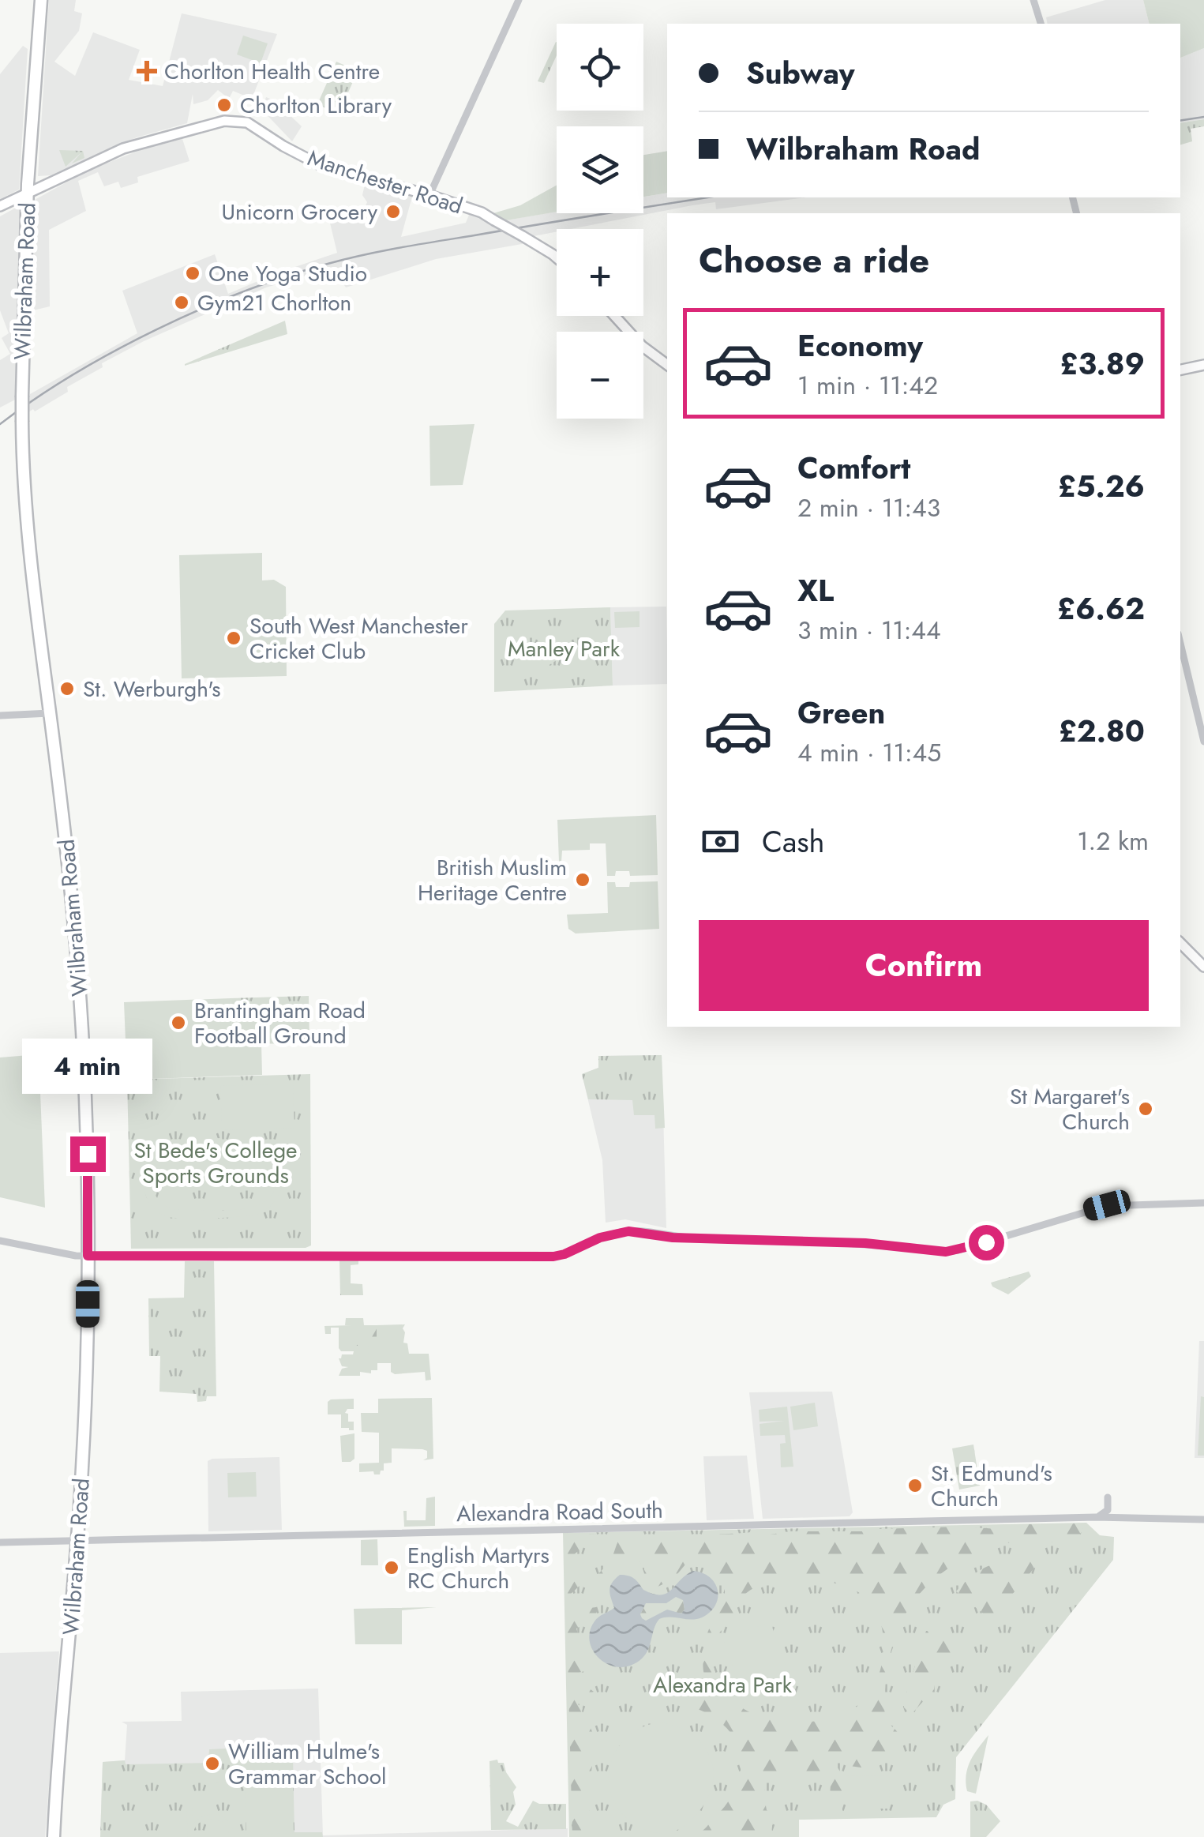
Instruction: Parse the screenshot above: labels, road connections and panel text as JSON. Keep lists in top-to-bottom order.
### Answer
{
  "streets": {
    "highway": ["Wilbraham Road"],
    "main road": ["Manchester Road"],
    "street": ["Alexandra Road South"]
  },
  "crossings": [
    ["Manchester Road", "Wilbraham Road"],
    ["Wilbraham Road", "Alexandra Road South"]
  ],
  "parks": ["Manley Park", "St Bede's College Sports Grounds", "Alexandra Park"],
  "places": {
    "health": ["Chorlton Health Centre"],
    "other": [
      "Chorlton Library",
      "Unicorn Grocery",
      "One Yoga Studio",
      "Gym21 Chorlton",
      "South West Manchester Cricket Club",
      "St. Werburgh's",
      "British Muslim Heritage Centre",
      "Brantingham Road Football Ground",
      "St Margaret's Church",
      "St. Edmund's Church",
      "English Martyrs RC Church",
      "William Hulme's Grammar School"
    ]
  },
  "page": {
    "map_buttons": ["+", "−"],
    "banner": ["Subway", "Wilbraham Road"],
    "heading": "Choose a ride",
    "list": [
      {
        "name": "Economy",
        "note": "1 min · 11:42",
        "value": "£3.89"
      },
      {
        "name": "Comfort",
        "note": "2 min · 11:43",
        "value": "£5.26"
      },
      {
        "name": "XL",
        "note": "3 min · 11:44",
        "value": "£6.62"
      },
      {
        "name": "Green",
        "note": "4 min · 11:45",
        "value": "£2.80"
      }
    ],
    "pay": ["Cash", "1.2 km"],
    "buttons": "Confirm",
    "bubble": "4 min"
  }
}
